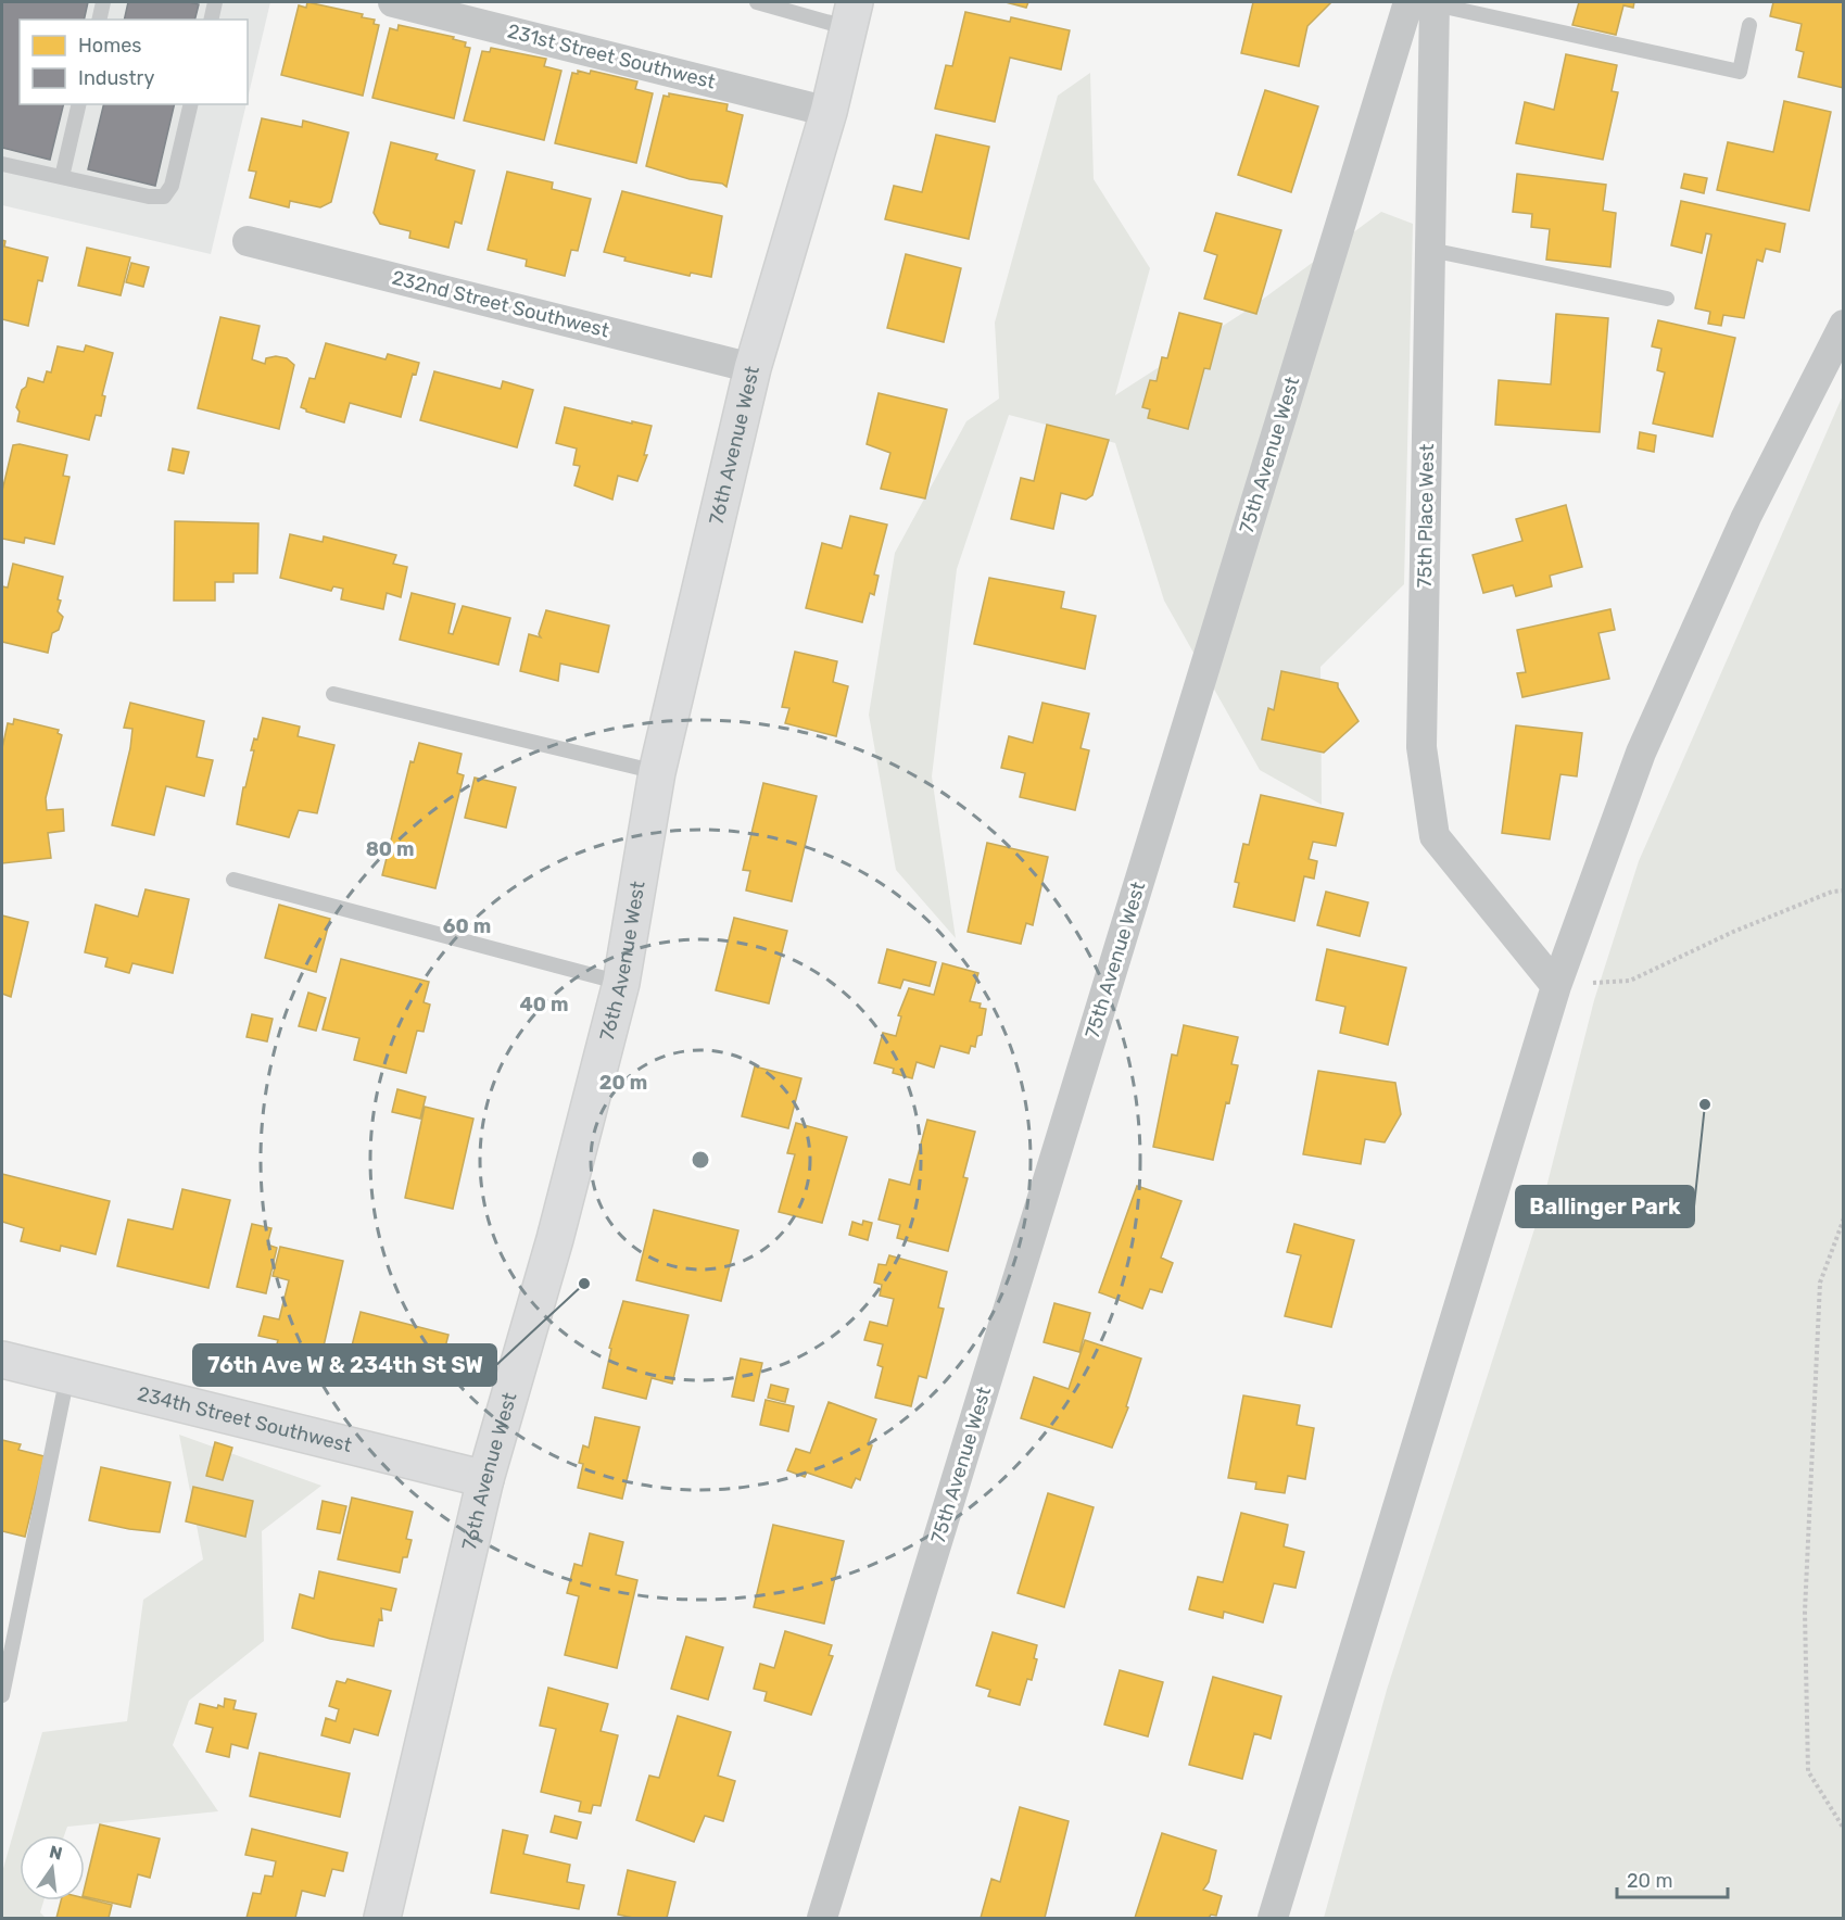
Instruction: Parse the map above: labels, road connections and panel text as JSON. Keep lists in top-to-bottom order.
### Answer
{
  "streets": {
    "street": [
      "231st Street Southwest",
      "232nd Street Southwest",
      "76th Avenue West",
      "75th Avenue West",
      "75th Place West",
      "234th Street Southwest"
    ]
  },
  "crossings": [
    ["231st Street Southwest", "76th Avenue West"],
    ["232nd Street Southwest", "76th Avenue West"],
    ["76th Avenue West", "234th Street Southwest"],
    ["75th Avenue West", "75th Place West"]
  ],
  "places": ["Ballinger Park", "76th Ave W & 234th St SW"],
  "legend": ["Homes", "Industry"],
  "scale_bar": "20 m",
  "north": "top",
  "rings": [
    "80 m",
    "60 m",
    "40 m",
    "20 m"
  ]
}
